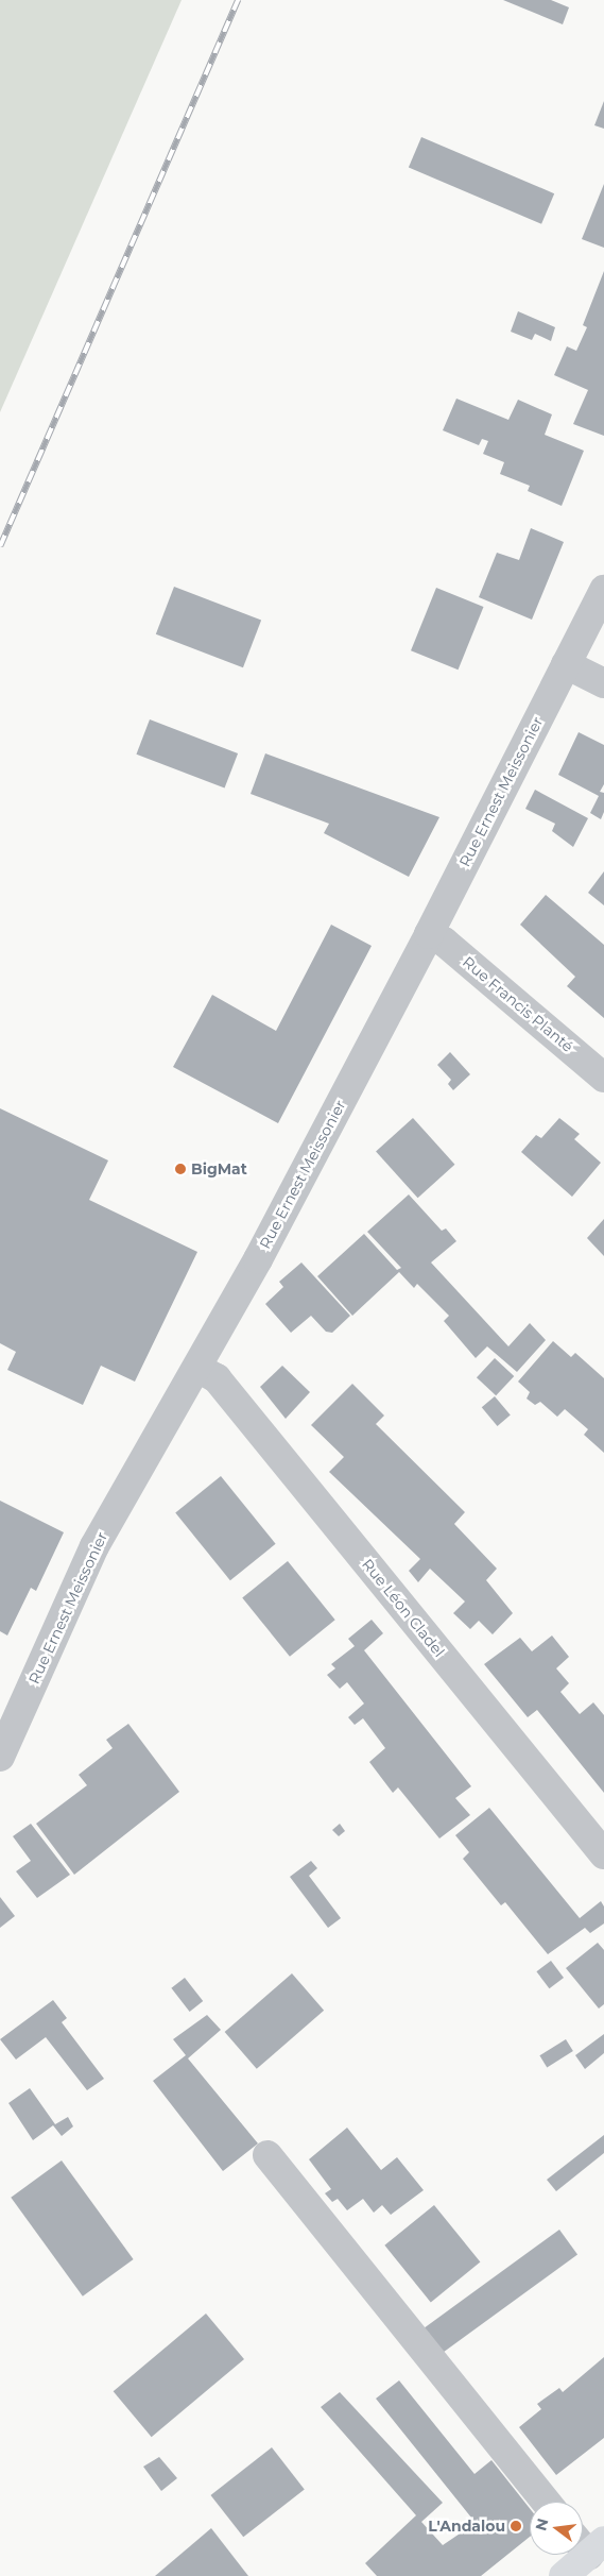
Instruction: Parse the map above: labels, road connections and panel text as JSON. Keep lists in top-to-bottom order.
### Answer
{
  "streets": {
    "street": ["Rue Ernest Meissonier", "Rue Francis Planté", "Rue Léon Cladel"]
  },
  "crossings": [
    ["Rue Ernest Meissonier", "Rue Francis Planté"],
    ["Rue Ernest Meissonier", "Rue Léon Cladel"]
  ],
  "places": ["BigMat", "L'Andalou"],
  "north": "left"
}
